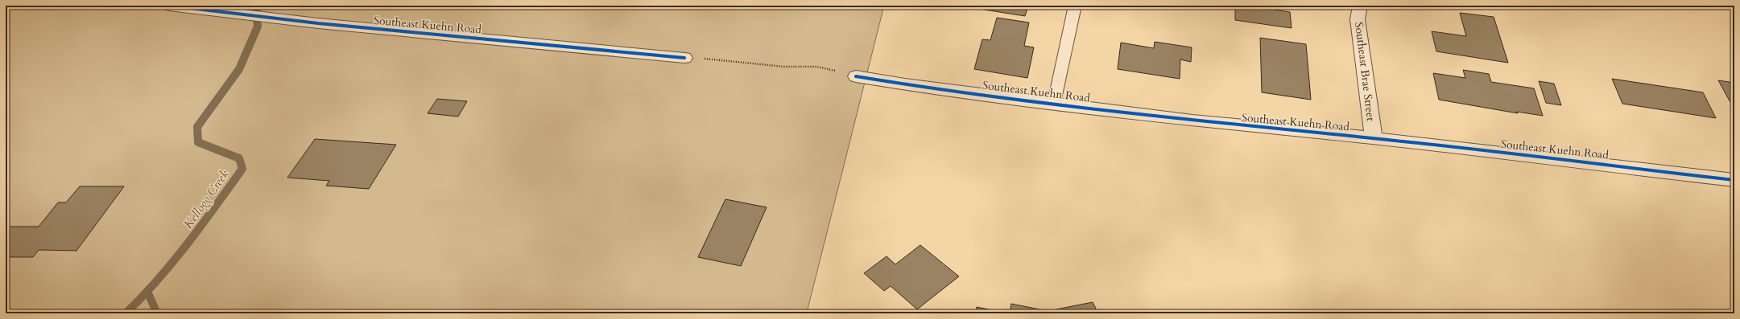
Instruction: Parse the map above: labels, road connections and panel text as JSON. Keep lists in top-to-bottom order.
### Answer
{
  "streets": {
    "street": ["Southeast Kuehn Road", "Southeast Brae Street"]
  },
  "crossings": [
    ["Southeast Kuehn Road", "Southeast Brae Street"]
  ],
  "water": ["Kellogg Creek"]
}
